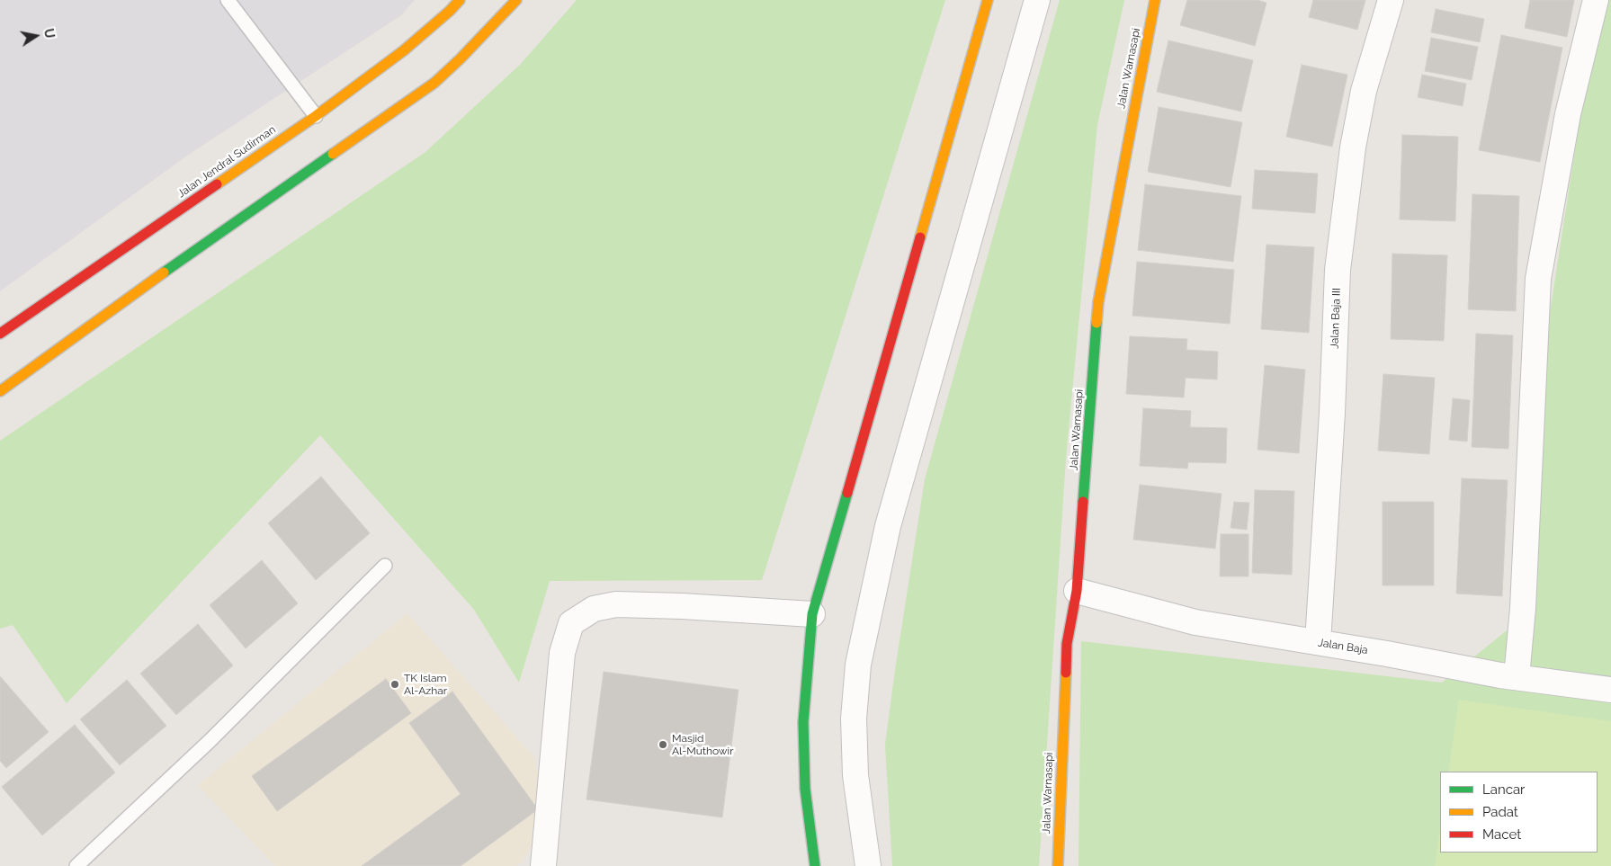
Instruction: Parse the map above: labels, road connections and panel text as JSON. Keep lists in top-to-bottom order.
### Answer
{
  "streets": {
    "main road": ["Jalan Warnasapi", "Jalan Jendral Sudirman"],
    "street": ["Jalan Baja III", "Jalan Baja"]
  },
  "crossings": [
    ["Jalan Warnasapi", "Jalan Baja"],
    ["Jalan Baja III", "Jalan Baja"]
  ],
  "places": ["TK Islam Al-Azhar", "Masjid Al-Muthowir"],
  "legend": ["Lancar", "Padat", "Macet"],
  "north": "right"
}
